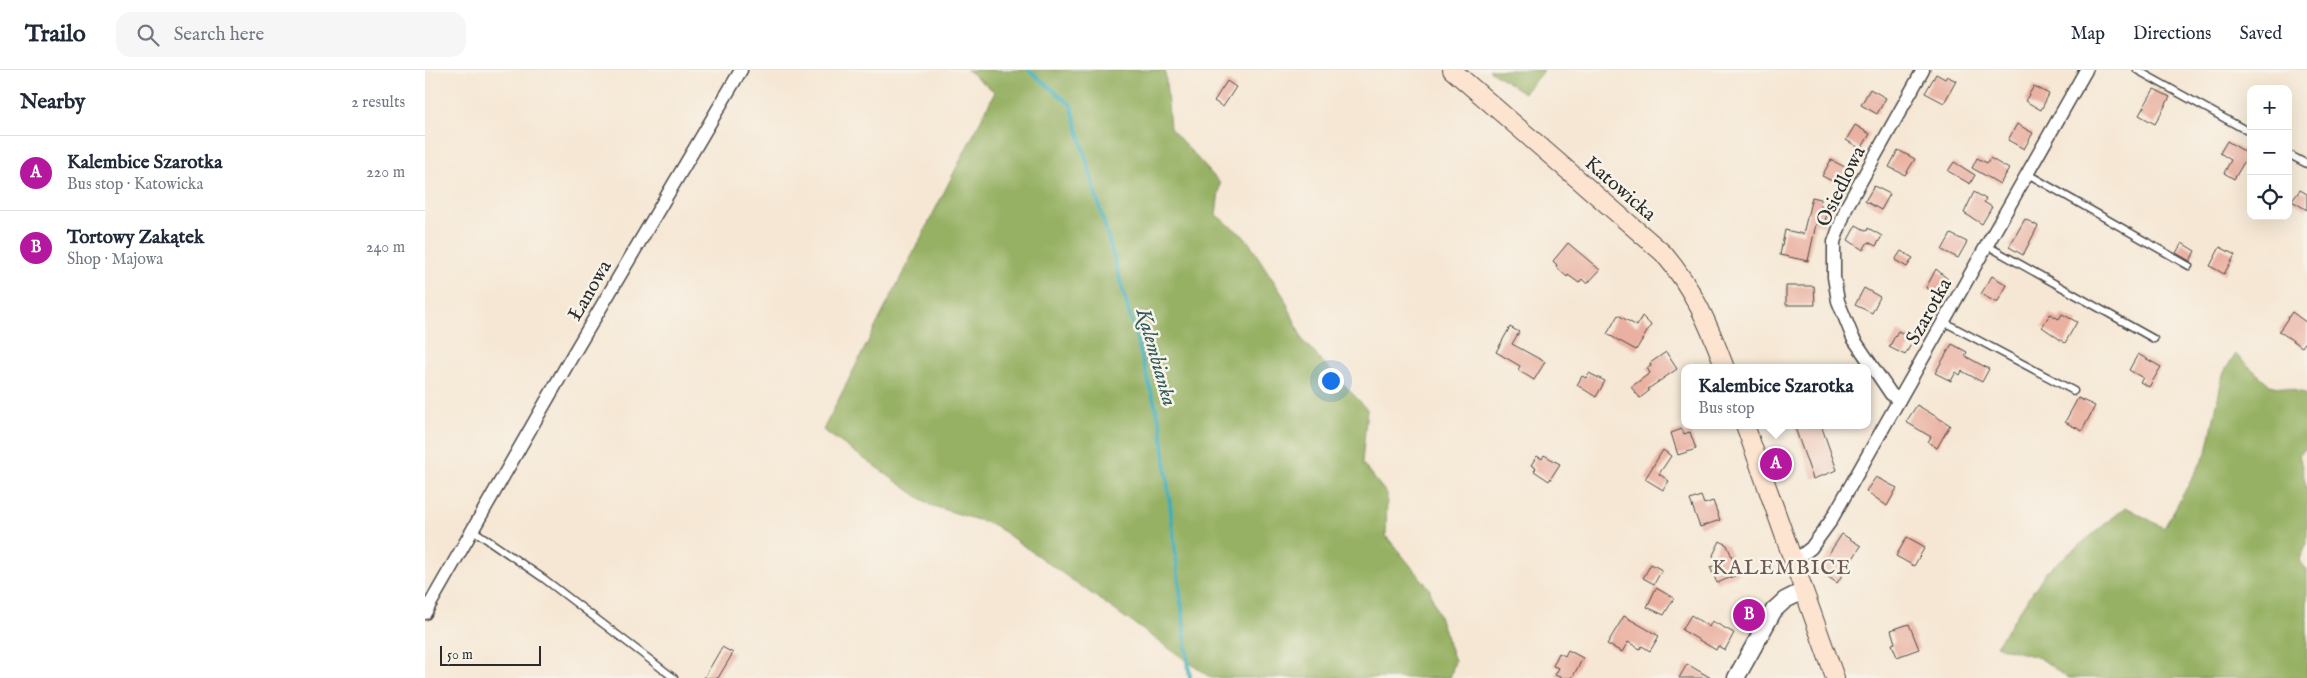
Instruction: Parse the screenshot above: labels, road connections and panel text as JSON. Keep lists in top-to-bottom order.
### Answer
{
  "streets": {
    "main road": ["Katowicka"],
    "street": ["Osiedlowa", "Łanowa", "Szarotka"]
  },
  "crossings": [
    ["Osiedlowa", "Szarotka"]
  ],
  "districts": ["KALEMBICE"],
  "water": ["Kalembianka"],
  "scale_bar": "50 m",
  "page": {
    "header": "Trailo",
    "search": "Search here",
    "nav": ["Map", "Directions", "Saved"],
    "heading": ["Nearby", "2 results"],
    "map_buttons": ["+", "−"],
    "list": [
      {
        "mark": "A",
        "name": "Kalembice Szarotka",
        "note": "Bus stop · Katowicka",
        "value": "220 m"
      },
      {
        "mark": "B",
        "name": "Tortowy Zakątek",
        "note": "Shop · Majowa",
        "value": "240 m"
      }
    ],
    "popup": ["Kalembice Szarotka", "Bus stop"],
    "pins": ["A", "B"],
    "scale": "50 m"
  }
}
